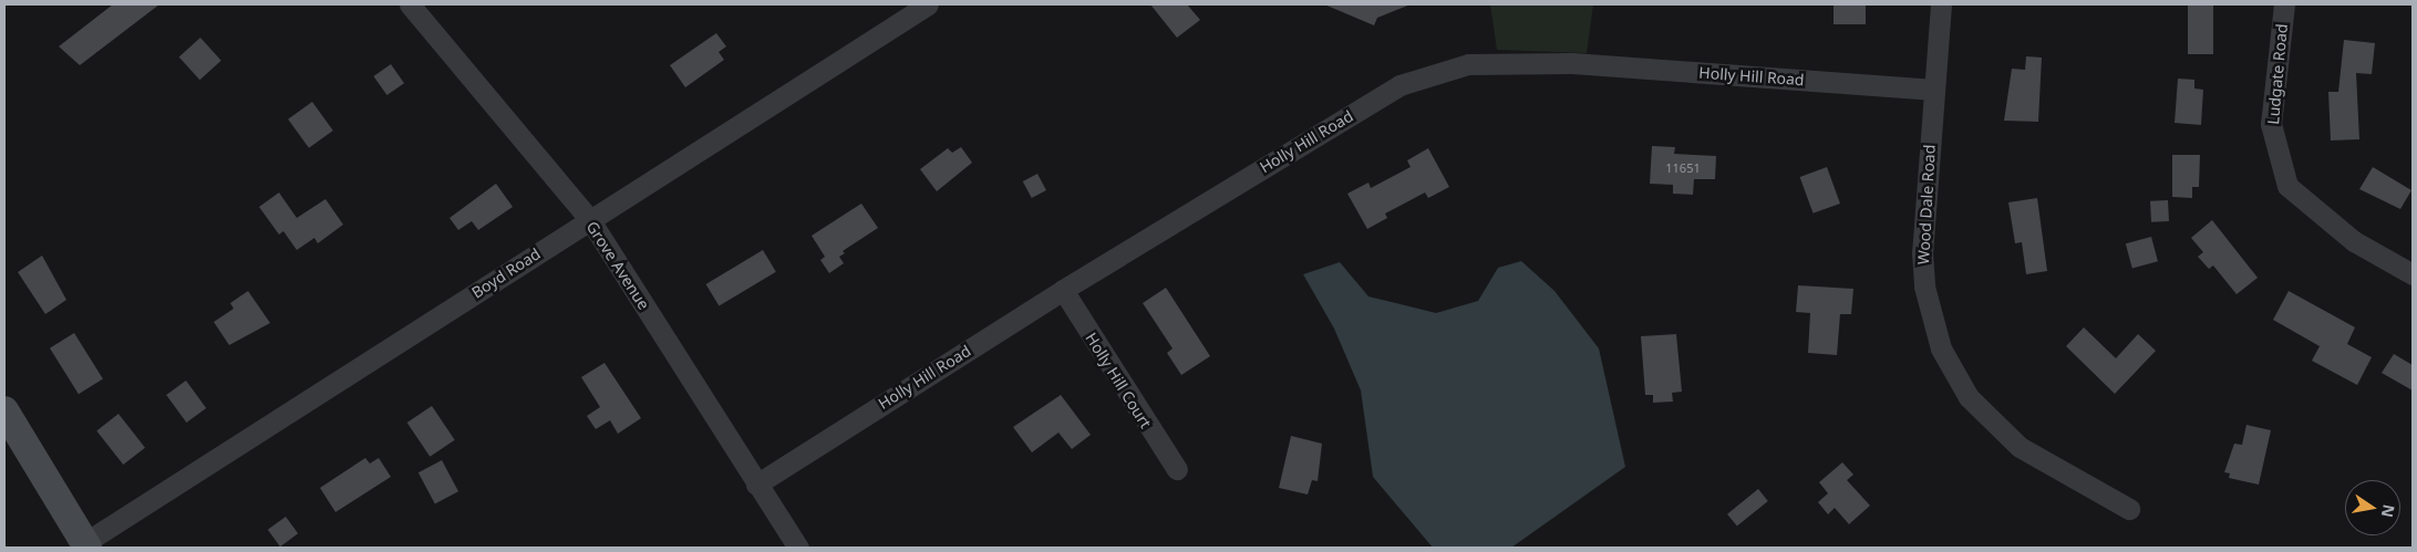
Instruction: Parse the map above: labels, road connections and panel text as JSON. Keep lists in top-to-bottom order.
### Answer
{
  "streets": {
    "street": [
      "Ludgate Road",
      "Holly Hill Road",
      "Wood Dale Road",
      "Grove Avenue",
      "Boyd Road",
      "Holly Hill Court"
    ]
  },
  "crossings": [
    ["Holly Hill Road", "Wood Dale Road"],
    ["Holly Hill Road", "Grove Avenue"],
    ["Holly Hill Road", "Holly Hill Court"],
    ["Grove Avenue", "Boyd Road"]
  ],
  "house_numbers": ["11651"],
  "north": "right"
}
